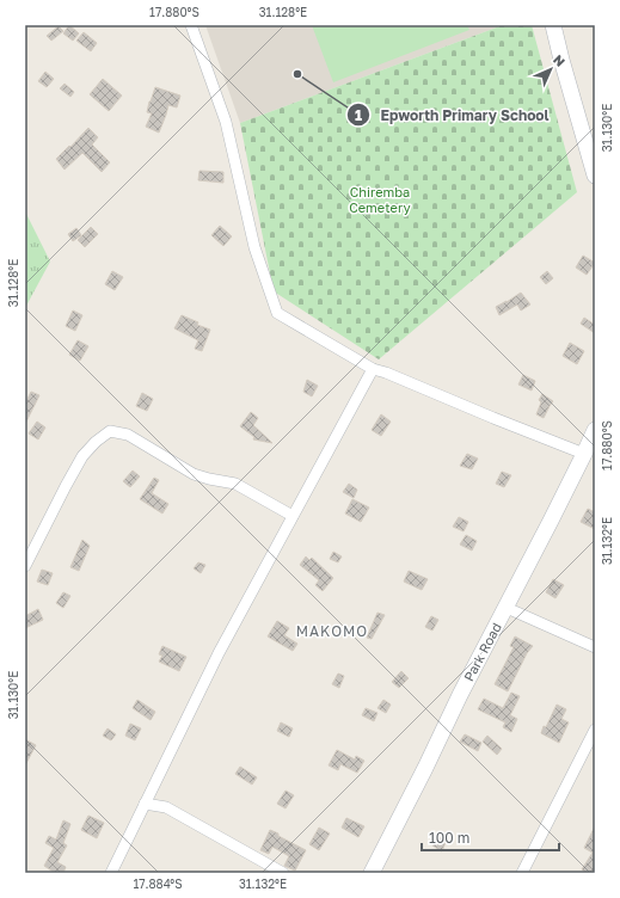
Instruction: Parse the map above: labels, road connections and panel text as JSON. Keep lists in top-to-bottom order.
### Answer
{
  "streets": {
    "street": ["Park Road"]
  },
  "districts": ["MAKOMO"],
  "parks": ["Chiremba Cemetery"],
  "places": ["Epworth Primary School"],
  "scale_bar": "100 m",
  "north": "top right",
  "coordinates": [
    "17.880°S",
    "31.128°E",
    "31.130°E",
    "31.132°E",
    "17.884°S"
  ]
}
